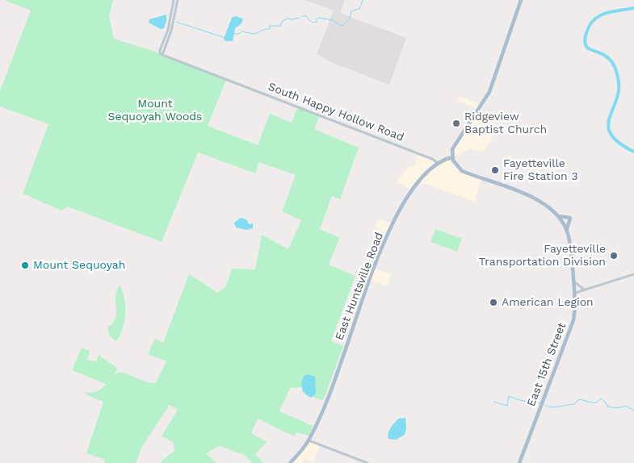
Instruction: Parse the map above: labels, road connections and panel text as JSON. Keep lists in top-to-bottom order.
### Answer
{
  "streets": {
    "main road": ["East Huntsville Road", "East 15th Street"],
    "street": ["South Happy Hollow Road"]
  },
  "crossings": [
    ["South Happy Hollow Road", "East Huntsville Road"]
  ],
  "parks": ["Mount Sequoyah Woods"],
  "places": [
    "Ridgeview Baptist Church",
    "Fayetteville Fire Station 3",
    "Fayetteville Transportation Division",
    "Mount Sequoyah",
    "American Legion"
  ]
}
